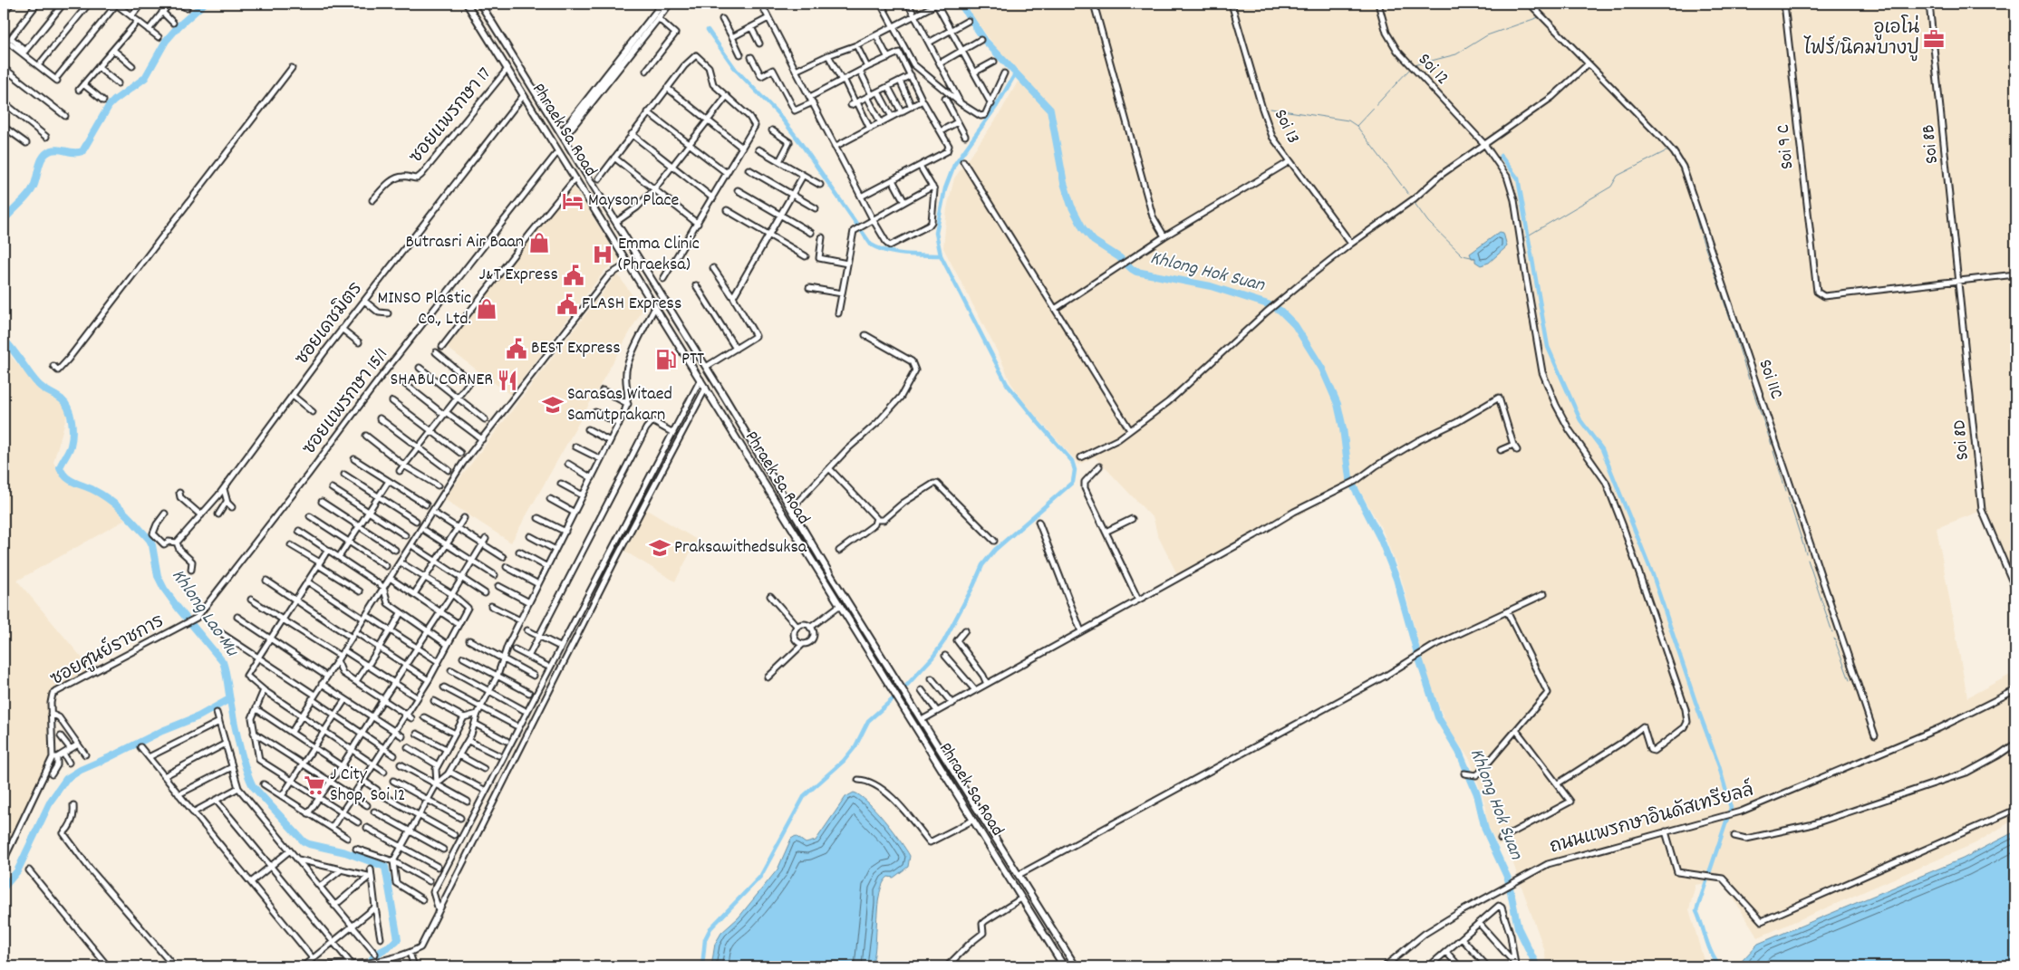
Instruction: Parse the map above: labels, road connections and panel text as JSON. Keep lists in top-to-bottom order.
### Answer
{
  "streets": {
    "main road": ["Phraek Sa Road"],
    "street": [
      "Soi 12",
      "ซอยแพรกษา 17",
      "Soi 13",
      "Soi 8B",
      "Soi 9 C",
      "ซอยเดชมิตร",
      "Soi 11C",
      "ซอยแพรกษา 15/1",
      "Soi 8D",
      "ซอยศูนย์ราชการ",
      "ถนนแพรกษาอินดัสเทรียลล์"
    ]
  },
  "crossings": [
    ["ซอยแพรกษา 17", "Phraek Sa Road"],
    ["Phraek Sa Road", "ซอยเดชมิตร"],
    ["Phraek Sa Road", "ซอยแพรกษา 15/1"],
    ["Soi 8B", "Soi 9 C"],
    ["Soi 8B", "Soi 8D"],
    ["Soi 9 C", "Soi 8D"],
    ["ซอยแพรกษา 15/1", "ซอยศูนย์ราชการ"]
  ],
  "water": ["Khlong Hok Suan", "Khlong Lao Mu"],
  "places": {
    "office": ["อูเอโน่ ไฟร์/นิคมบางปู"],
    "hotel": ["Mayson Place"],
    "shop": ["Butrasri Air Baan", "MINSO Plastic Co., Ltd."],
    "hospital": ["Emma Clinic (Phraeksa)"],
    "public building": ["J&T Express", "FLASH Express", "BEST Express"],
    "fuel station": ["PTT"],
    "restaurant": ["SHABU CORNER"],
    "school or university": ["Sarasas Witaed Samutprakarn", "Praksawithedsuksa"],
    "supermarket": ["J City Shop, Soi 12"]
  }
}
